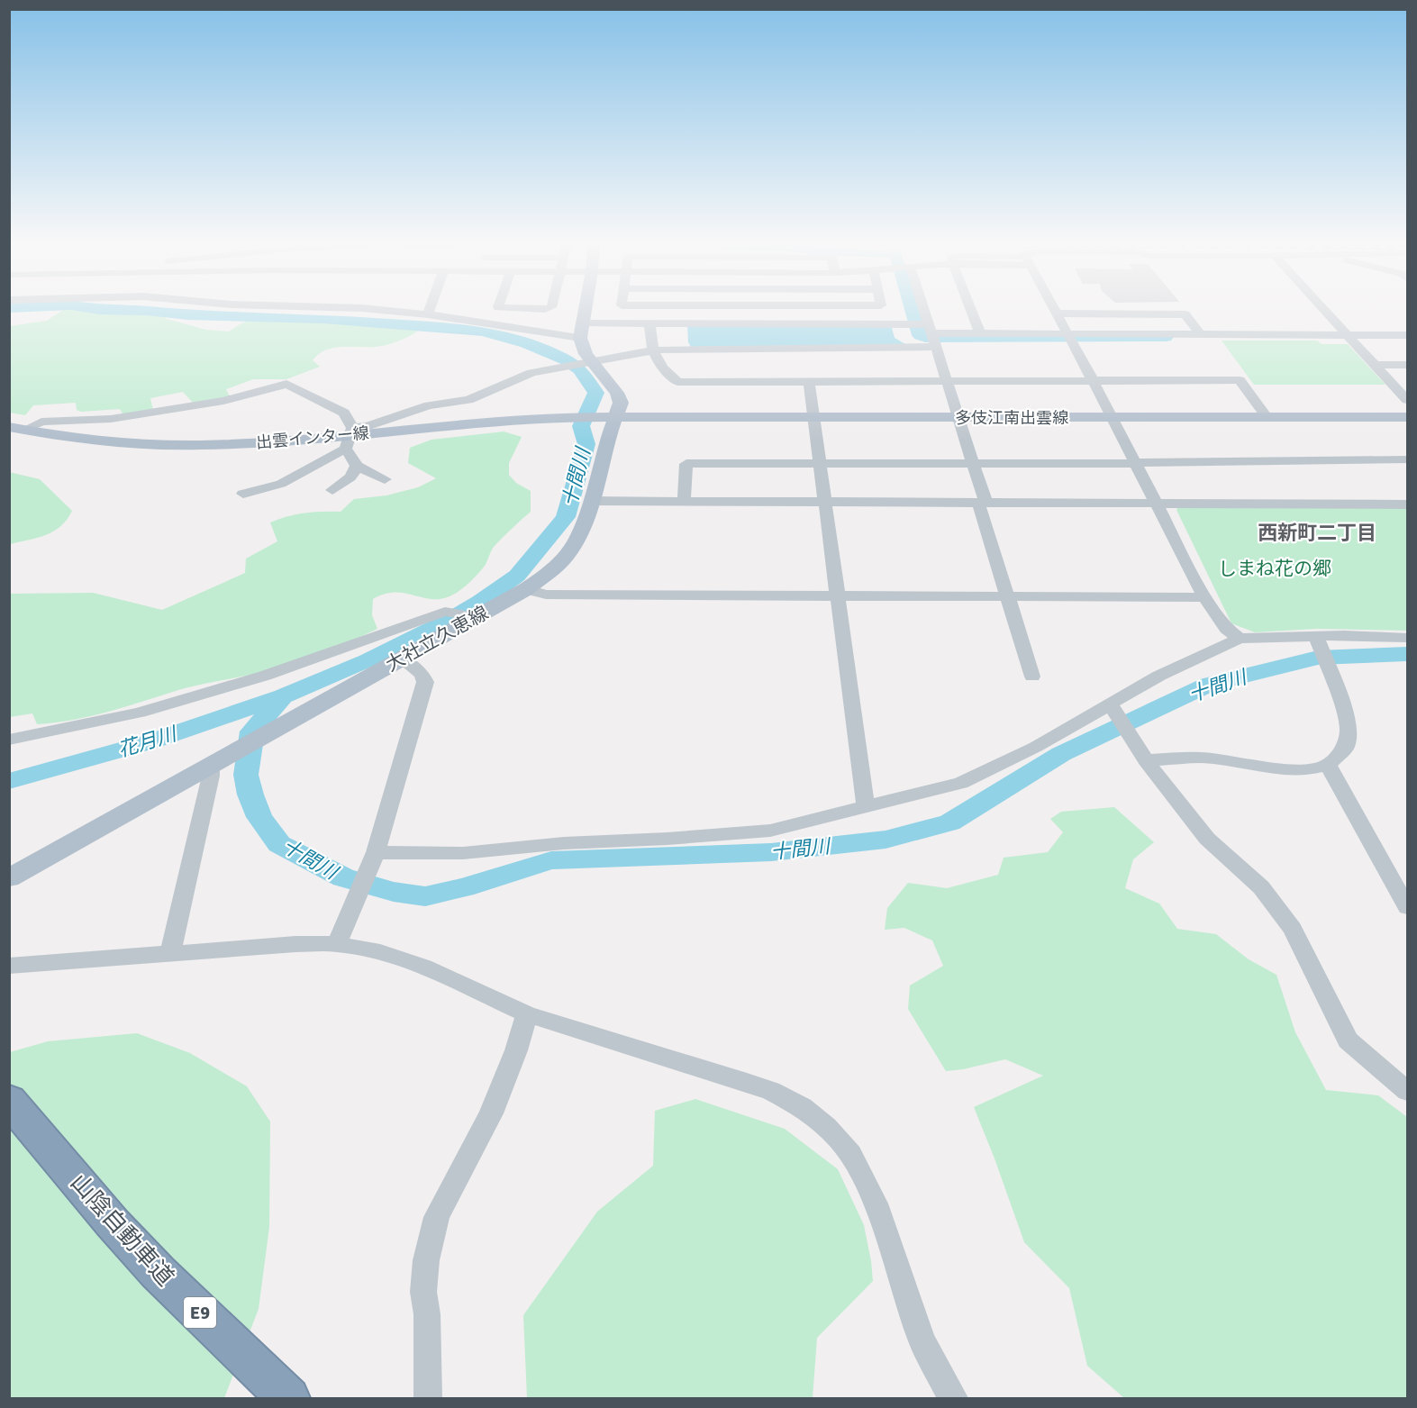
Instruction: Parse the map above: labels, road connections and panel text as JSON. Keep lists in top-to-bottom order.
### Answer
{
  "streets": {
    "highway": ["山陰自動車道", "E9"],
    "main road": ["多伎江南出雲線", "出雲インター線", "大社立久恵線"]
  },
  "crossings": [
    ["多伎江南出雲線", "出雲インター線"],
    ["多伎江南出雲線", "大社立久恵線"],
    ["出雲インター線", "大社立久恵線"]
  ],
  "districts": ["西新町二丁目"],
  "water": ["十間川", "花月川"],
  "parks": ["しまね花の郷"]
}
